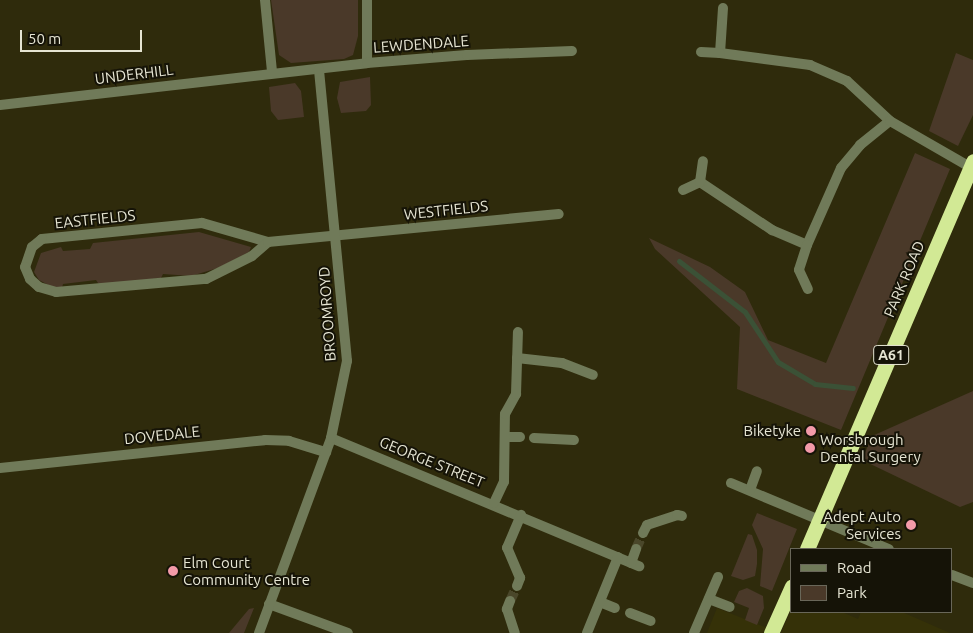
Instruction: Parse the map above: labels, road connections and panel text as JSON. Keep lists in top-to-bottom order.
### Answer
{
  "streets": {
    "highway": ["PARK ROAD", "A61"],
    "street": [
      "LEWDENDALE",
      "UNDERHILL",
      "WESTFIELDS",
      "EASTFIELDS",
      "BROOMROYD",
      "DOVEDALE",
      "GEORGE STREET"
    ]
  },
  "crossings": [
    ["LEWDENDALE", "UNDERHILL"],
    ["LEWDENDALE", "BROOMROYD"],
    ["WESTFIELDS", "EASTFIELDS"],
    ["WESTFIELDS", "BROOMROYD"],
    ["EASTFIELDS", "BROOMROYD"],
    ["BROOMROYD", "DOVEDALE"],
    ["BROOMROYD", "GEORGE STREET"]
  ],
  "places": [
    "Biketyke",
    "Worsbrough Dental Surgery",
    "Adept Auto Services",
    "Elm Court Community Centre"
  ],
  "legend": ["Road", "Park"],
  "scale_bar": "50 m"
}
